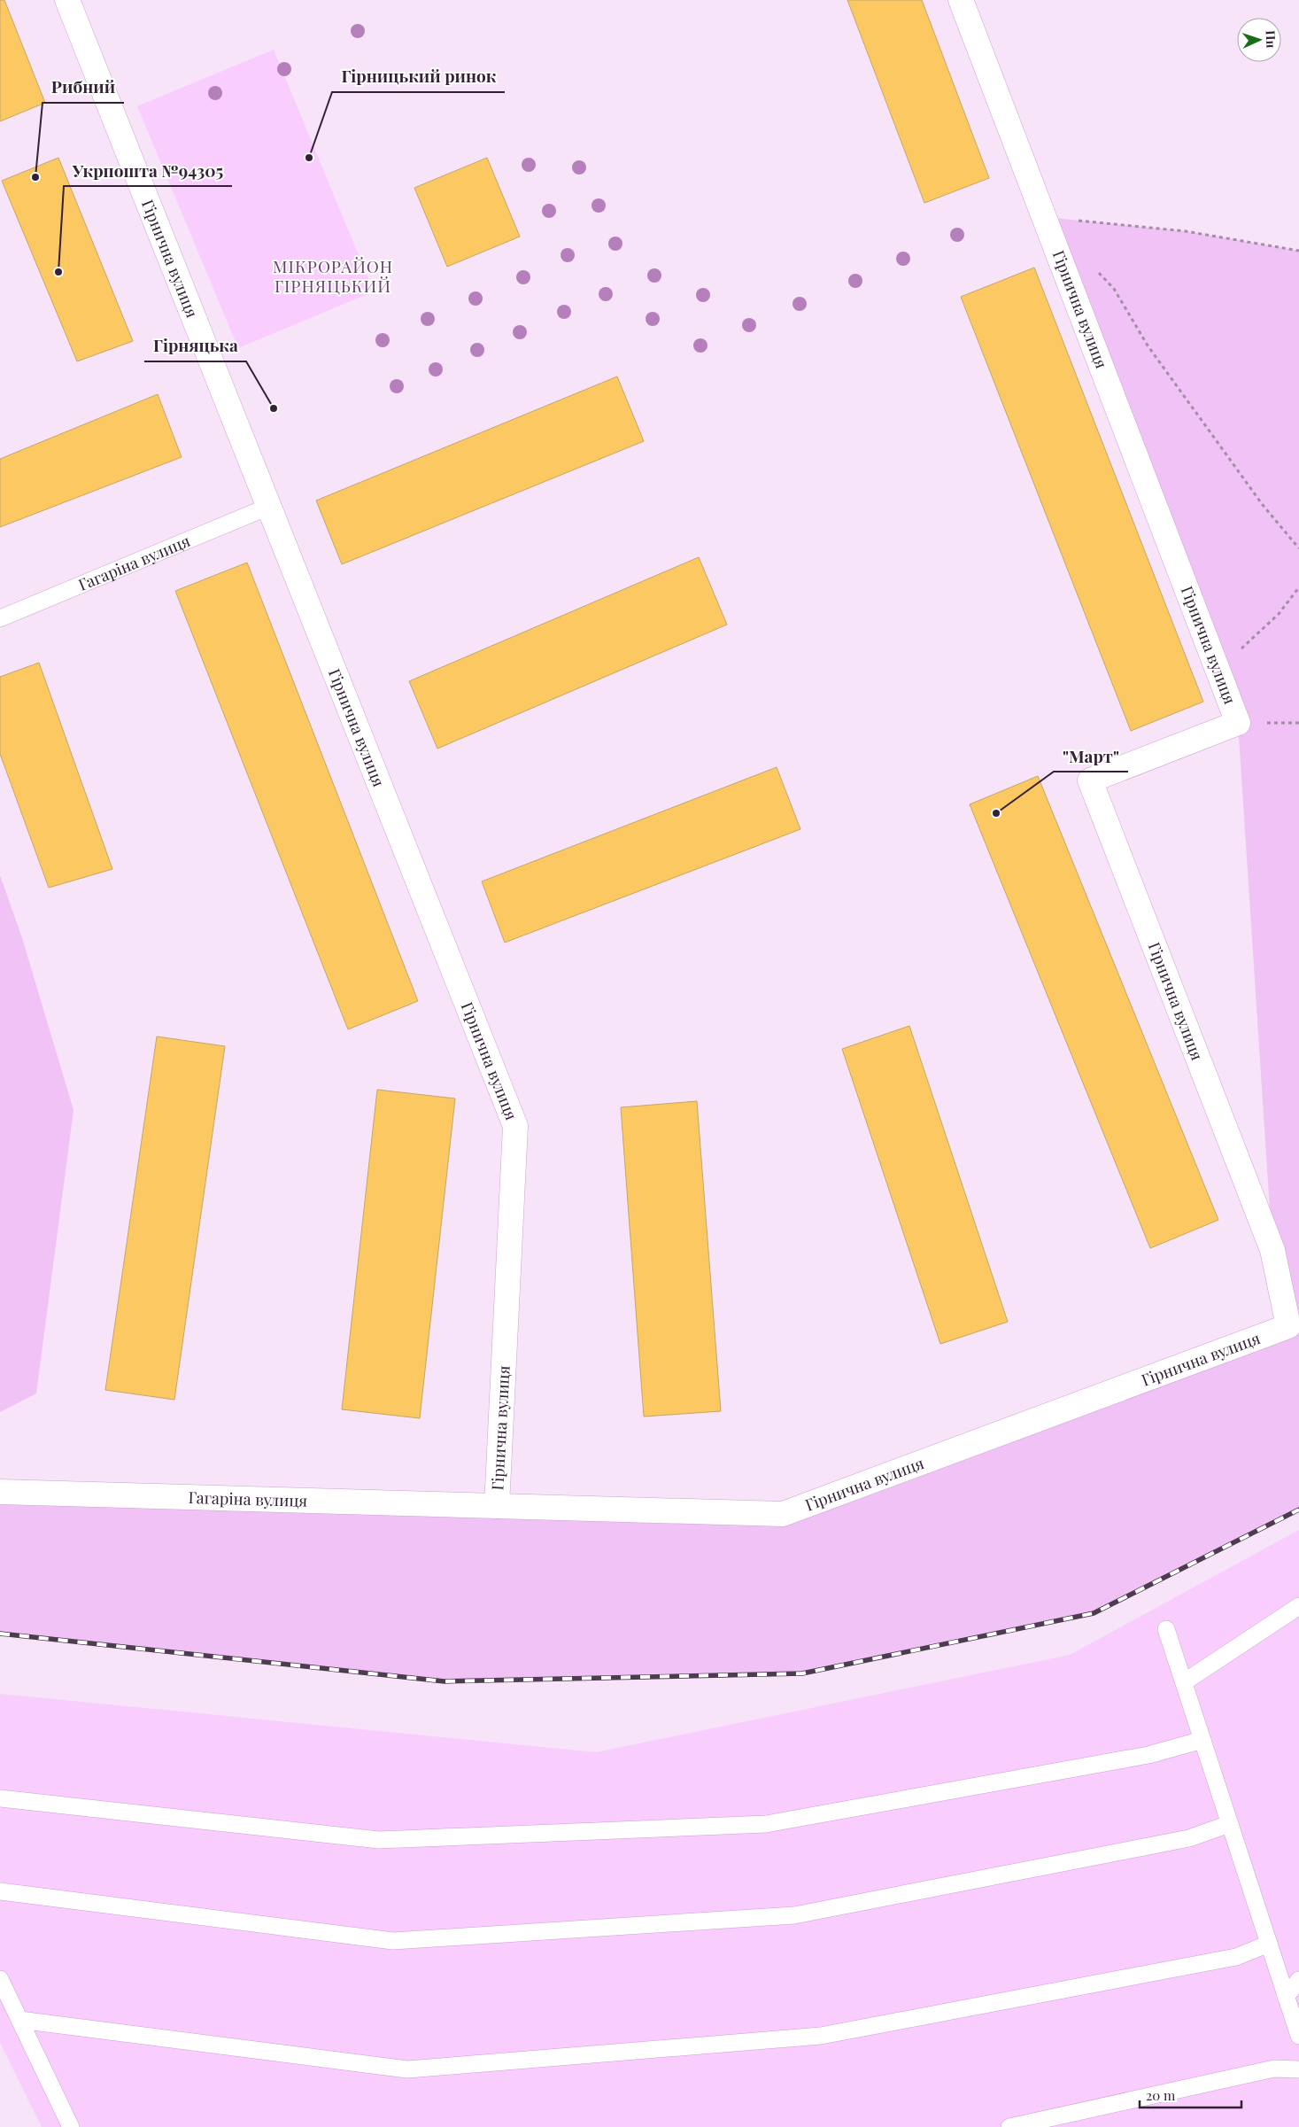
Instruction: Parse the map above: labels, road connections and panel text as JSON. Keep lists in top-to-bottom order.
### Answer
{
  "streets": {
    "street": ["Гірнична вулиця", "Гагаріна вулиця"]
  },
  "crossings": [
    ["Гірнична вулиця", "Гагаріна вулиця"]
  ],
  "districts": ["МІКРОРАЙОН ГІРНЯЦЬКИЙ"],
  "places": [
    "Гірницький ринок",
    "Рибний",
    "Укрпошта №94305",
    "Гірняцька",
    "\"Март\""
  ],
  "scale_bar": "20 m",
  "north": "right"
}
